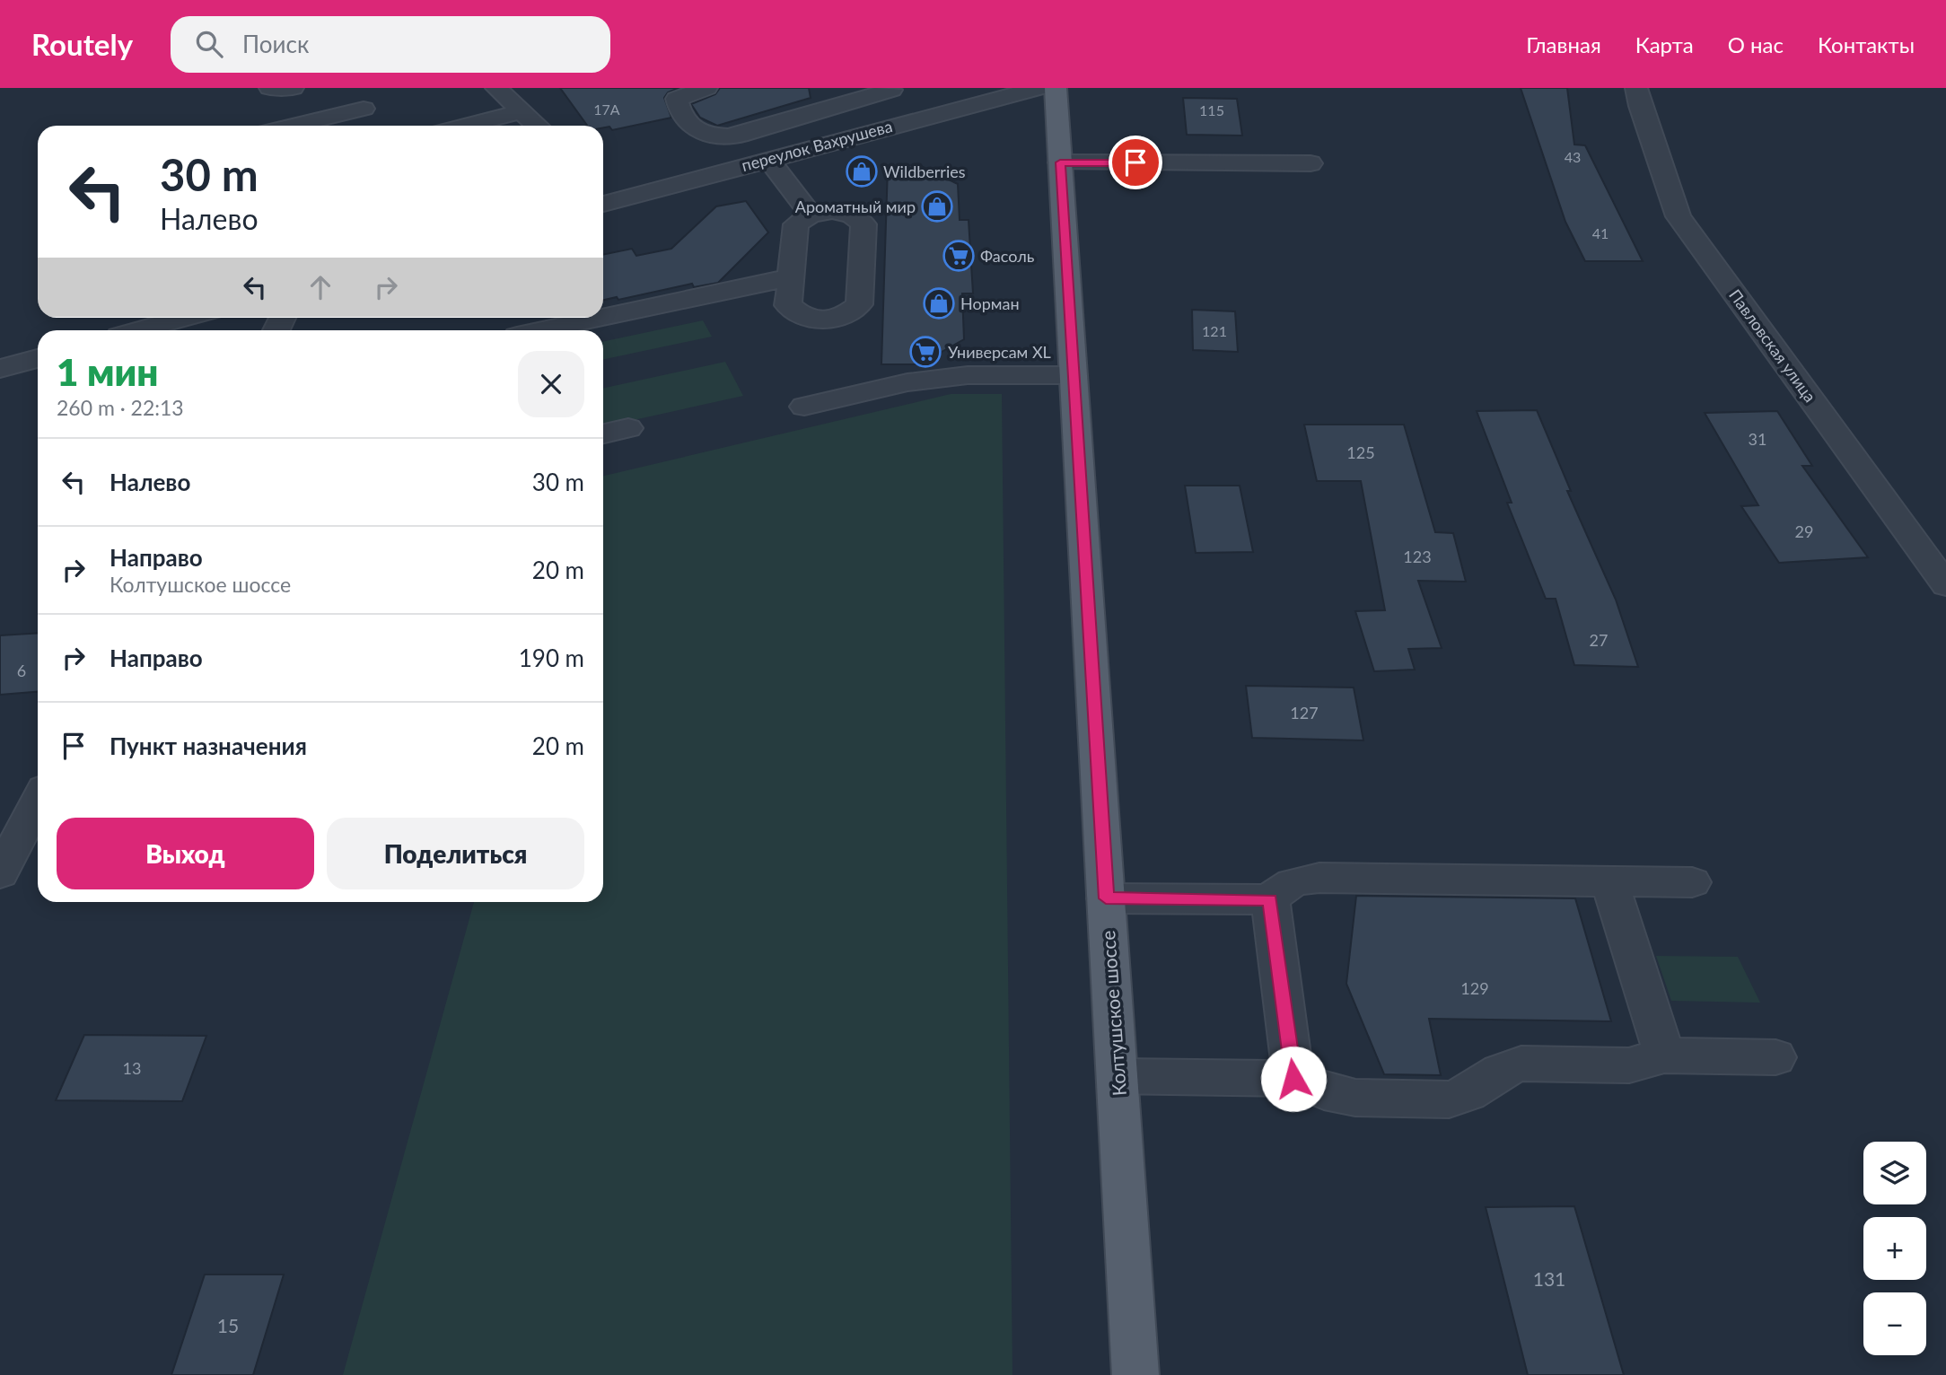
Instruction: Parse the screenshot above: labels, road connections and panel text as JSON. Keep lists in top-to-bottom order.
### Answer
{
  "streets": {
    "main road": ["Колтушское шоссе"],
    "street": ["переулок Вахрушева", "Павловская улица"]
  },
  "places": {
    "shop": ["Wildberries", "Ароматный мир", "Норман"],
    "supermarket": ["Фасоль", "Универсам XL"]
  },
  "house_numbers": [
    "17А",
    "115",
    "43",
    "41",
    "121",
    "31",
    "125",
    "29",
    "123",
    "27",
    "6",
    "127",
    "129",
    "13",
    "131",
    "15"
  ],
  "page": {
    "header": "Routely",
    "search": "Поиск",
    "nav": [
      "Главная",
      "Карта",
      "О нас",
      "Контакты"
    ],
    "turn": ["30 m", "Налево"],
    "heading": ["1 мин", "260 m · 22:13"],
    "list": [
      {
        "name": "Налево",
        "value": "30 m"
      },
      {
        "name": "Направо",
        "note": "Колтушское шоссе",
        "value": "20 m"
      },
      {
        "name": "Направо",
        "value": "190 m"
      },
      {
        "name": "Пункт назначения",
        "value": "20 m"
      }
    ],
    "buttons": ["Выход", "Поделиться"],
    "map_buttons": ["+", "−"]
  }
}
